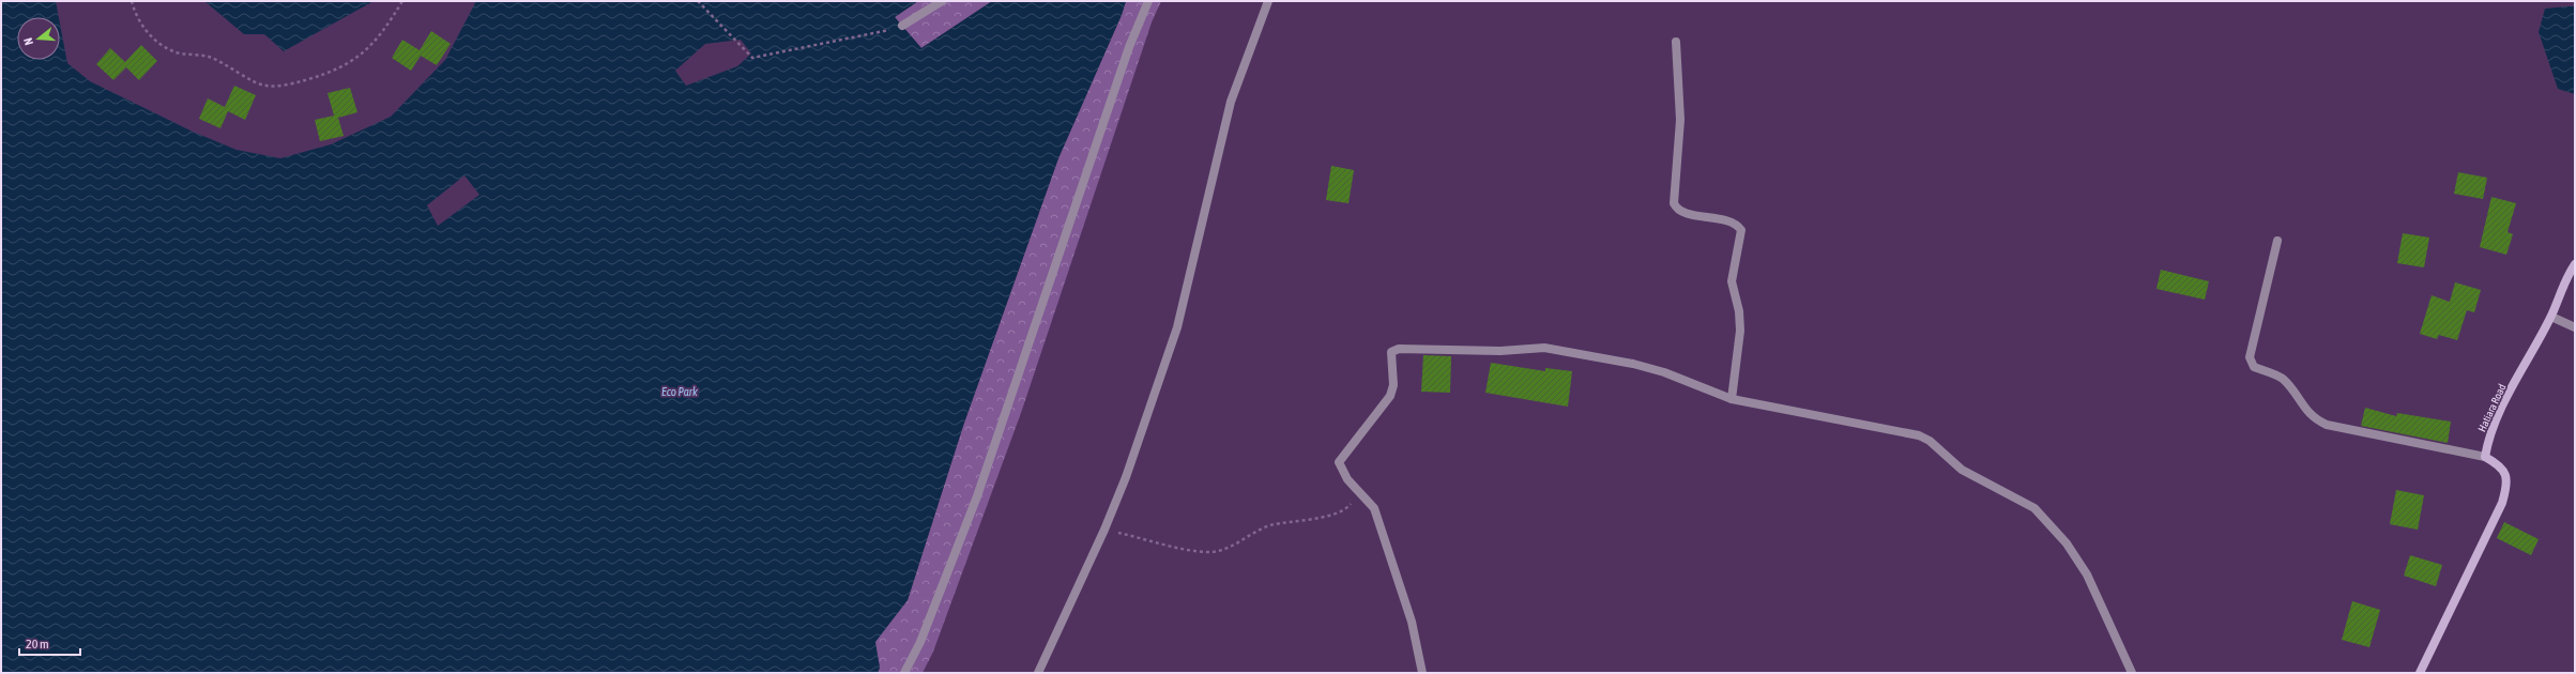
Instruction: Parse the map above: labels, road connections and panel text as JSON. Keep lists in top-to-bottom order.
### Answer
{
  "streets": {
    "street": ["Hatiara Road"]
  },
  "water": ["Eco Park"],
  "scale_bar": "20 m",
  "north": "left"
}
